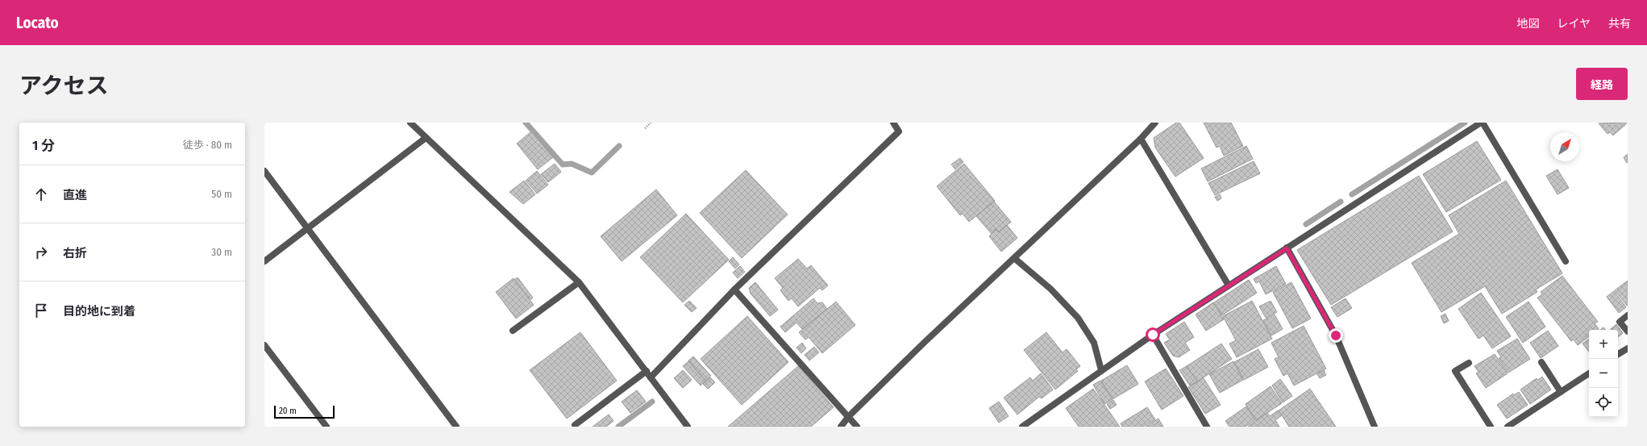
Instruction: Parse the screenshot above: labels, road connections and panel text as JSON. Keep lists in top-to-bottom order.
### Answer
{
  "scale_bar": "20 m",
  "north": "top right",
  "page": {
    "header": "Locato",
    "nav": ["地図", "レイヤ", "共有"],
    "title": "アクセス",
    "buttons": "経路",
    "heading": ["1 分", "徒歩 · 80 m"],
    "list": [
      ["直進", "50 m"],
      ["右折", "30 m"],
      "目的地に到着"
    ],
    "map_buttons": ["+", "−"],
    "scale": "20 m"
  }
}
